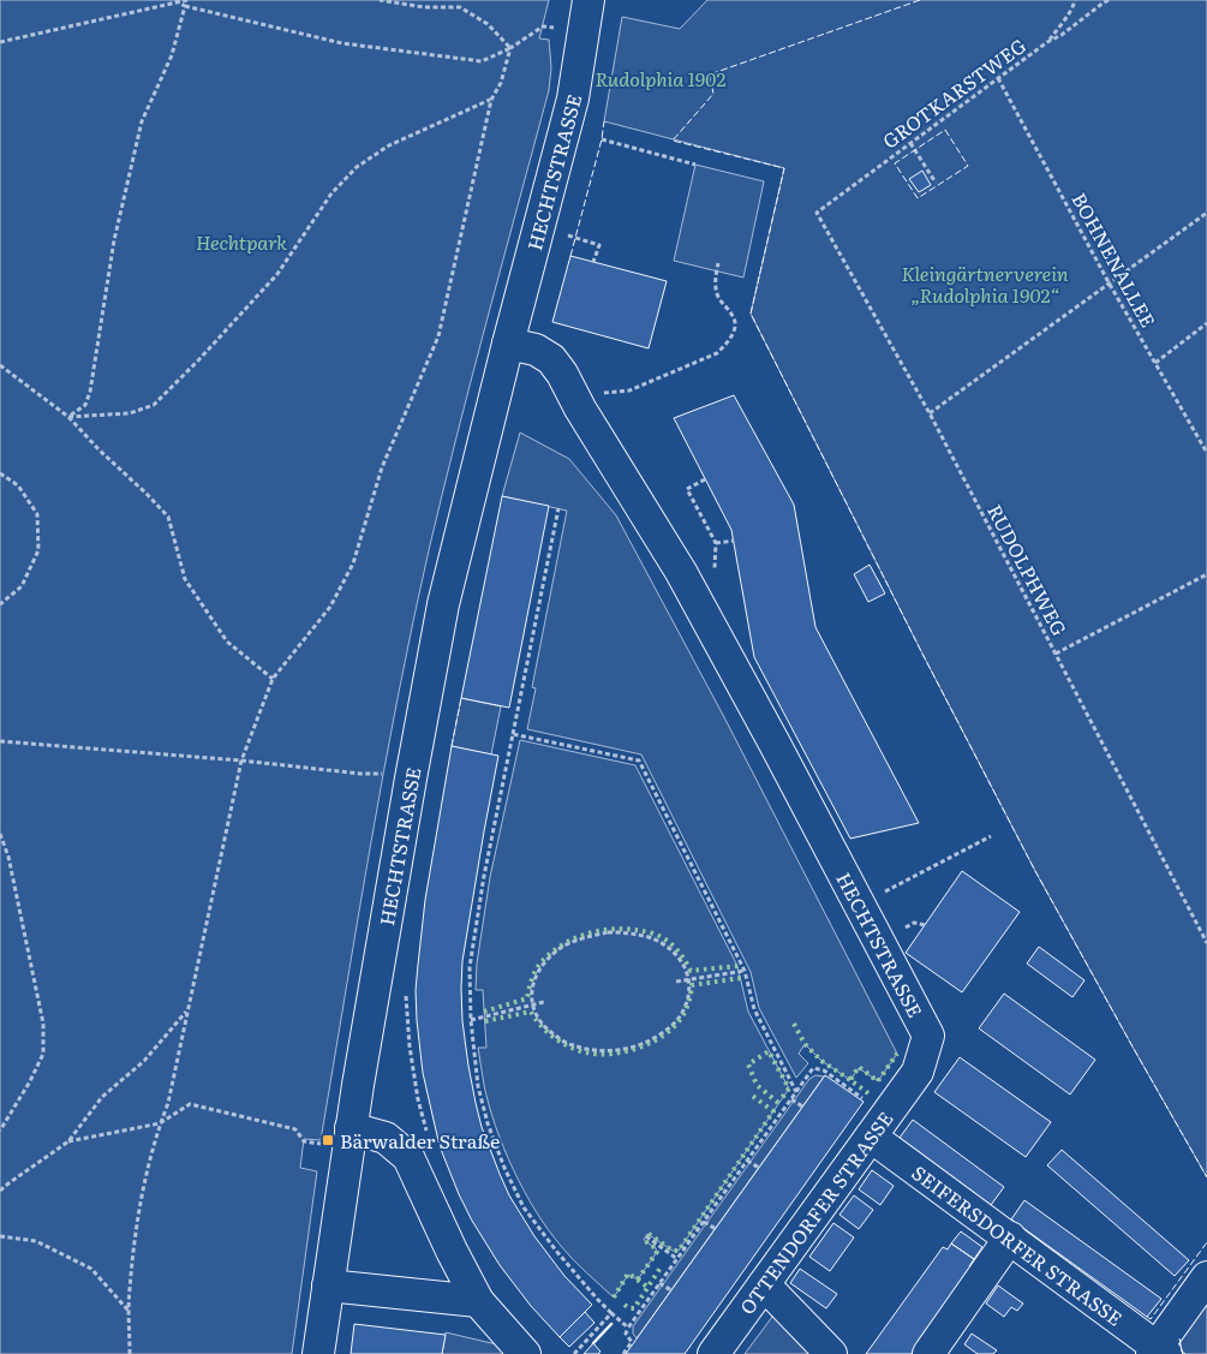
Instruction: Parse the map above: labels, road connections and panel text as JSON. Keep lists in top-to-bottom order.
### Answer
{
  "streets": {
    "street": ["HECHTSTRASSE", "OTTENDORFER STRASSE", "SEIFERSDORFER STRASSE"],
    "path": ["GROTKARSTWEG", "BOHNENALLEE", "RUDOLPHWEG"]
  },
  "crossings": [
    ["GROTKARSTWEG", "BOHNENALLEE"],
    ["GROTKARSTWEG", "RUDOLPHWEG"],
    ["HECHTSTRASSE", "OTTENDORFER STRASSE"],
    ["OTTENDORFER STRASSE", "SEIFERSDORFER STRASSE"]
  ],
  "parks": ["Rudolphia 1902", "Hechtpark", "Kleingärtnerverein „Rudolphia 1902“"],
  "places": {
    "transit": ["Bärwalder Straße"]
  }
}
